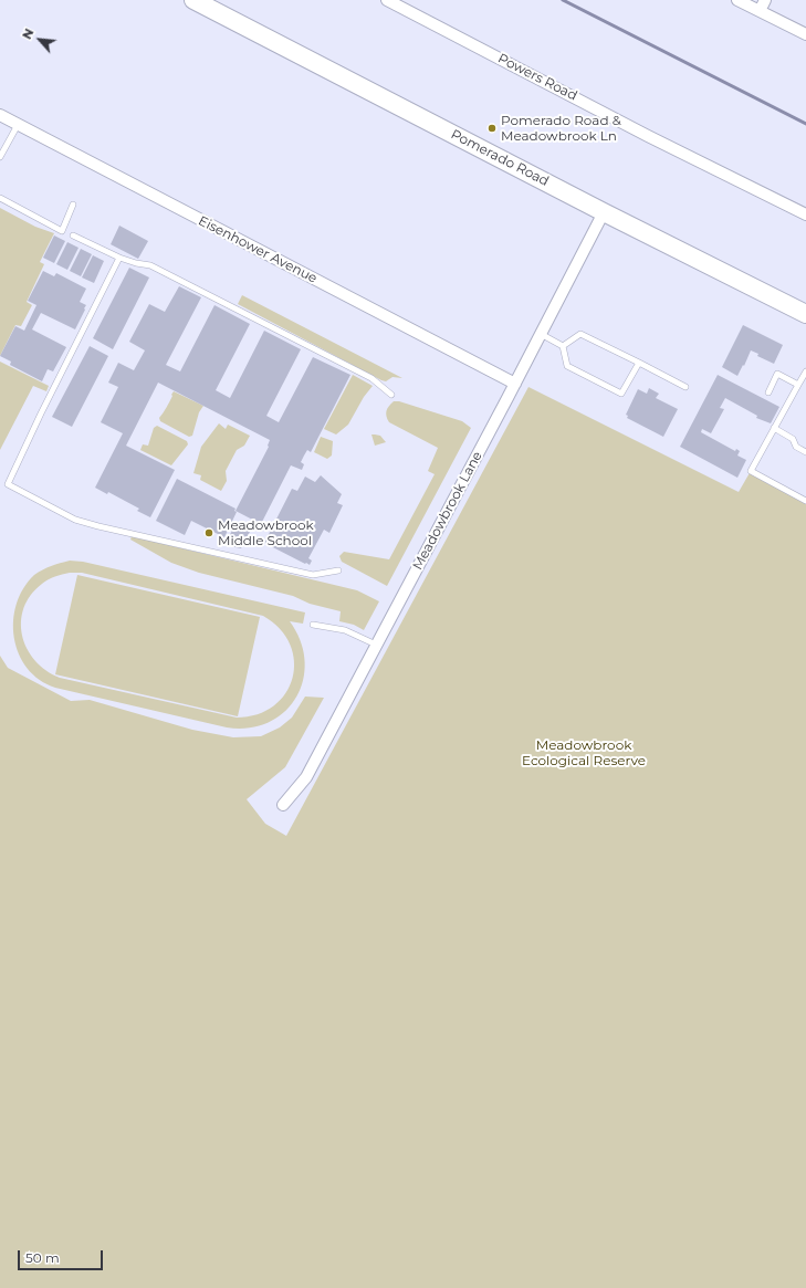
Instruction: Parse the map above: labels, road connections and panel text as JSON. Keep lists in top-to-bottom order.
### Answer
{
  "streets": {
    "main road": ["Pomerado Road"],
    "street": ["Powers Road", "Eisenhower Avenue", "Meadowbrook Lane"]
  },
  "crossings": [
    ["Pomerado Road", "Meadowbrook Lane"],
    ["Eisenhower Avenue", "Meadowbrook Lane"]
  ],
  "parks": ["Meadowbrook Ecological Reserve"],
  "places": ["Pomerado Road & Meadowbrook Ln", "Meadowbrook Middle School"],
  "scale_bar": "50 m",
  "north": "top left"
}
